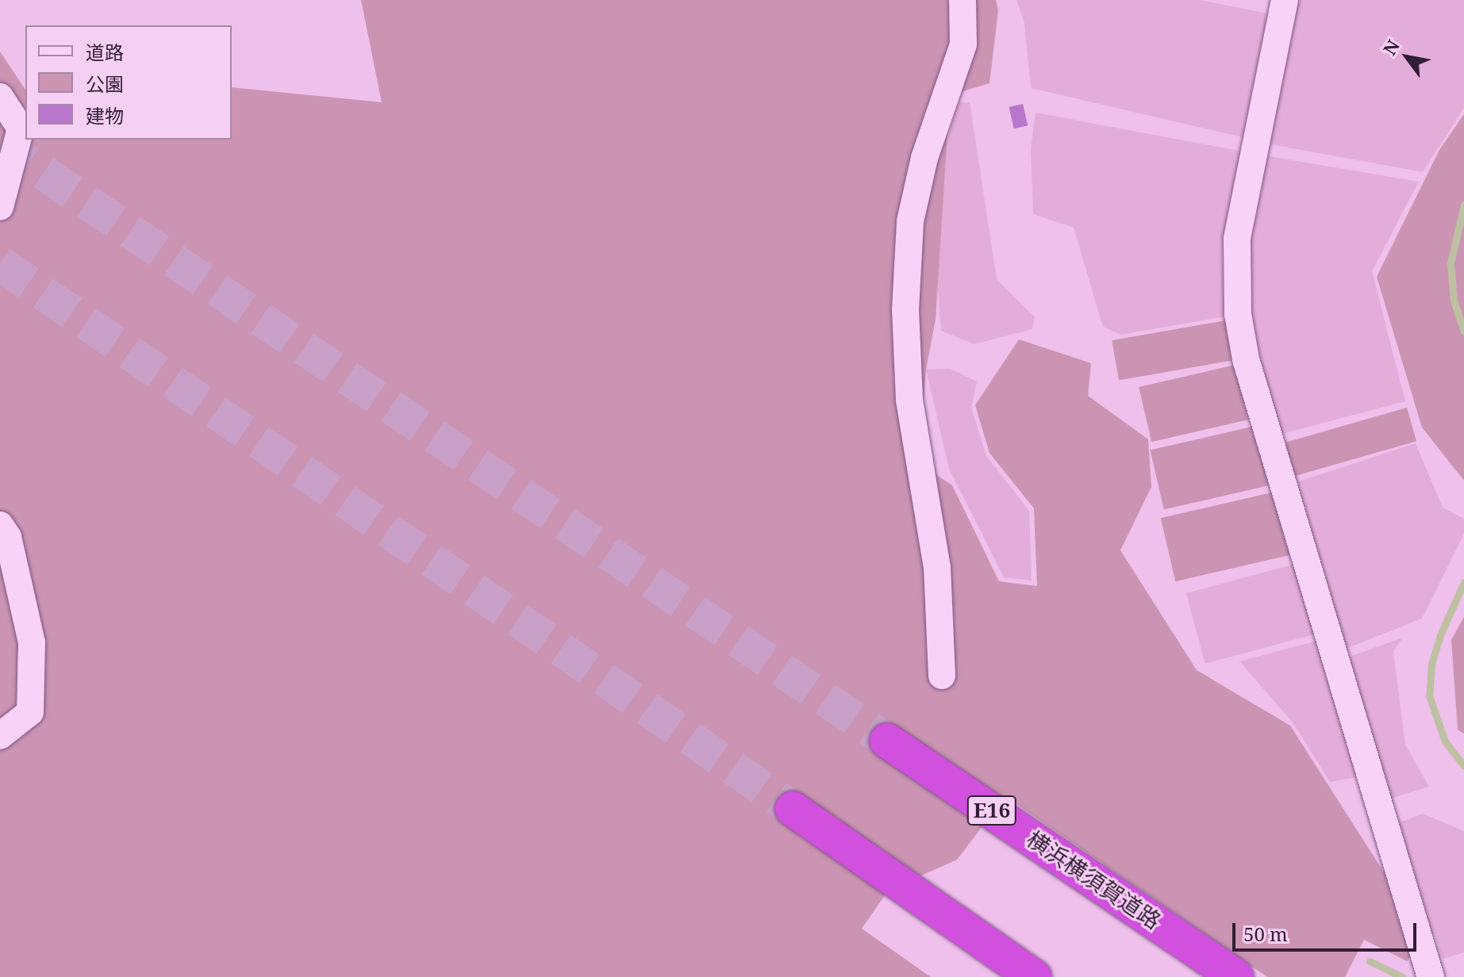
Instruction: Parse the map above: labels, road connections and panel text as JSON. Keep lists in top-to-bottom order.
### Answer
{
  "streets": {
    "highway": ["E16", "横浜横須賀道路"]
  },
  "legend": ["道路", "公園", "建物"],
  "scale_bar": "50 m",
  "north": "top left"
}
